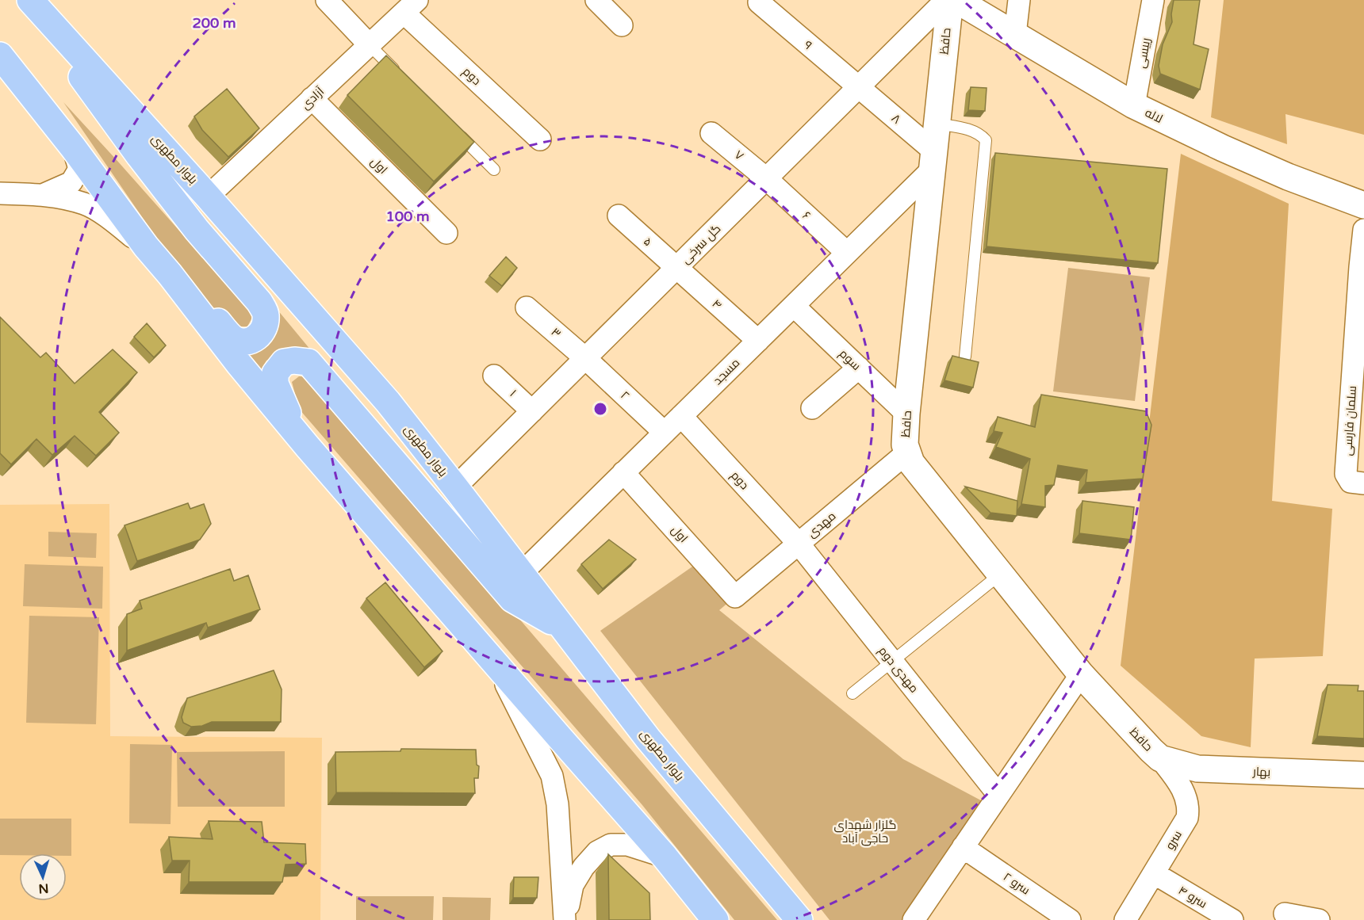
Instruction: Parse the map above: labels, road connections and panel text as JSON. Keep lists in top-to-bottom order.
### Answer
{
  "streets": {
    "main road": ["بلوار مطهری"],
    "street": [
      "حافظ",
      "۹",
      "رییسی",
      "دوم",
      "آزادی",
      "لاله",
      "۸",
      "۷",
      "اول",
      "۶",
      "۵",
      "گل سرخی",
      "۴",
      "۳",
      "سوم",
      "مسجد",
      "۱",
      "۲",
      "سلمان فارسی",
      "مهدی",
      "مهدی دوم",
      "بهار",
      "سرو",
      "سرو ۲",
      "سرو ۴"
    ]
  },
  "crossings": [
    ["حافظ", "۸"],
    ["حافظ", "گل سرخی"],
    ["حافظ", "سوم"],
    ["حافظ", "مسجد"],
    ["حافظ", "مهدی"],
    ["حافظ", "بهار"],
    ["حافظ", "سرو"],
    ["۹", "۸"],
    ["۹", "گل سرخی"],
    ["رییسی", "لاله"],
    ["دوم", "آزادی"],
    ["دوم", "مسجد"],
    ["دوم", "مهدی"],
    ["دوم", "مهدی دوم"],
    ["آزادی", "بلوار مطهری"],
    ["آزادی", "اول"],
    ["۸", "گل سرخی"],
    ["۸", "مسجد"],
    ["۷", "۶"],
    ["۷", "گل سرخی"],
    ["بلوار مطهری", "گل سرخی"],
    ["بلوار مطهری", "مسجد"],
    ["اول", "مسجد"],
    ["اول", "مهدی"],
    ["۶", "گل سرخی"],
    ["۶", "مسجد"],
    ["۵", "گل سرخی"],
    ["۵", "۴"],
    ["گل سرخی", "۴"],
    ["گل سرخی", "۳"],
    ["گل سرخی", "۱"],
    ["گل سرخی", "۲"],
    ["۴", "مسجد"],
    ["۳", "۲"],
    ["سوم", "مسجد"],
    ["مسجد", "۲"],
    ["مهدی", "مهدی دوم"],
    ["بهار", "سرو"],
    ["سرو", "سرو ۴"]
  ],
  "parks": ["گلزار شهدای حاجی آباد"],
  "north": "bottom",
  "rings": ["200 m", "100 m"]
}
